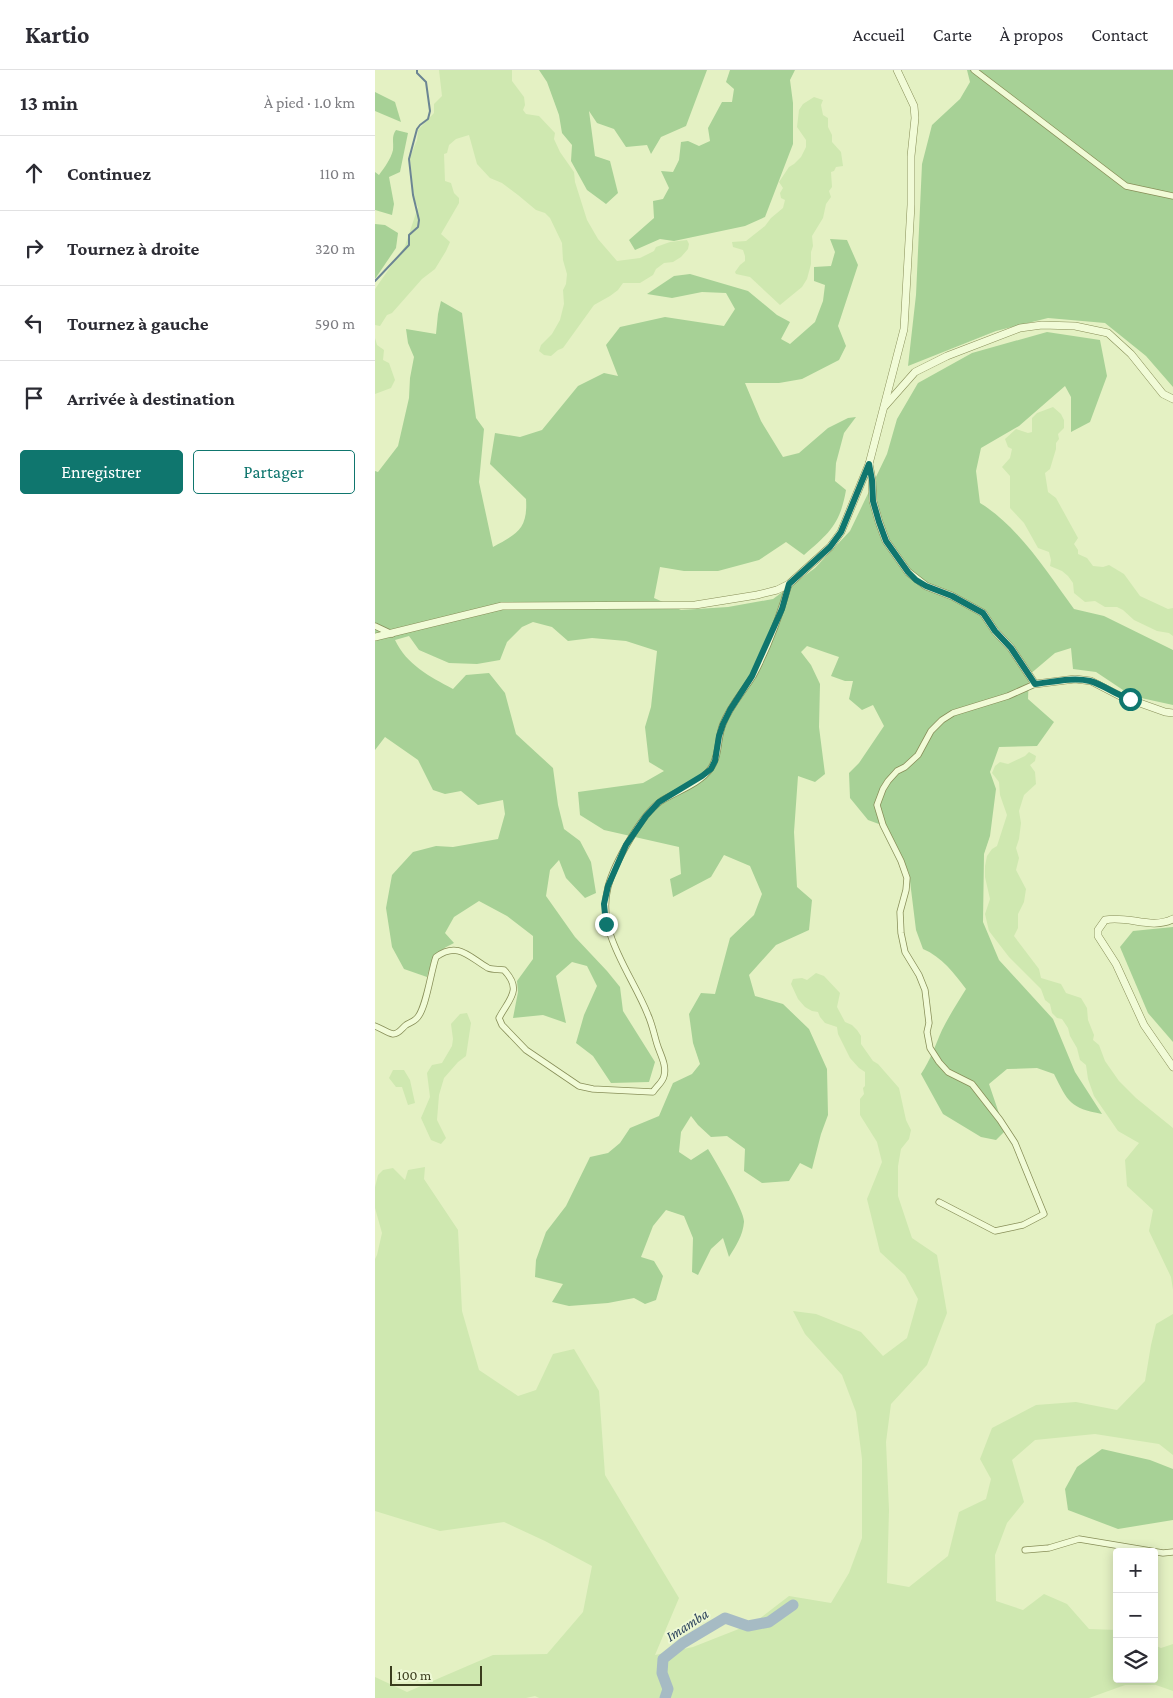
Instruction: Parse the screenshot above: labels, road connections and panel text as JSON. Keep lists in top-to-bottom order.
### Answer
{
  "water": ["Imamba"],
  "scale_bar": "100 m",
  "page": {
    "header": "Kartio",
    "nav": [
      "Accueil",
      "Carte",
      "À propos",
      "Contact"
    ],
    "heading": ["13 min", "À pied · 1.0 km"],
    "list": [
      ["Continuez", "110 m"],
      ["Tournez à droite", "320 m"],
      ["Tournez à gauche", "590 m"],
      "Arrivée à destination"
    ],
    "buttons": ["Enregistrer", "Partager"],
    "map_buttons": ["+", "−"],
    "scale": "100 m"
  }
}
